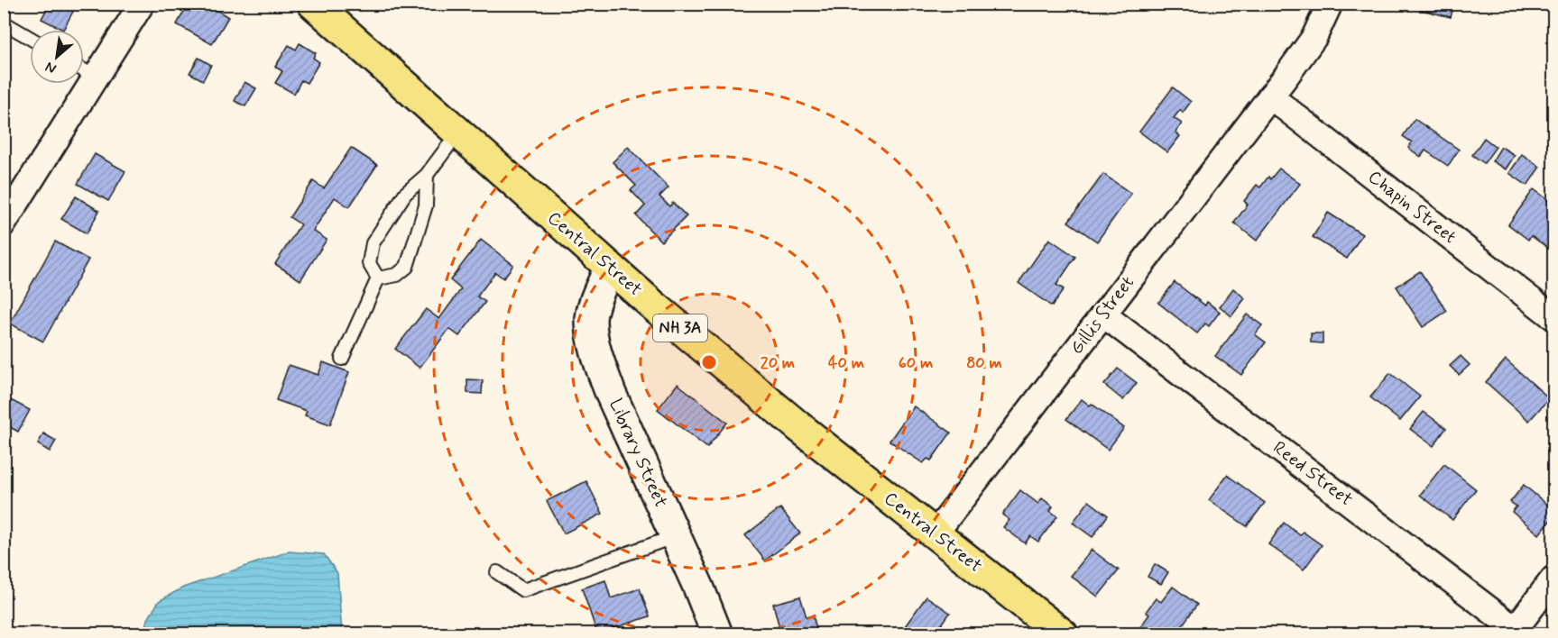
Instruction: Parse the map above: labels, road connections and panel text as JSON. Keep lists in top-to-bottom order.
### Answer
{
  "streets": {
    "main road": ["Central Street", "NH 3A"],
    "street": [
      "Chapin Street",
      "Gillis Street",
      "Library Street",
      "Reed Street"
    ]
  },
  "crossings": [
    ["Chapin Street", "Gillis Street"],
    ["Central Street", "Gillis Street"],
    ["Central Street", "Library Street"],
    ["Gillis Street", "Reed Street"]
  ],
  "north": "bottom left",
  "rings": [
    "20 m",
    "40 m",
    "60 m",
    "80 m"
  ]
}
